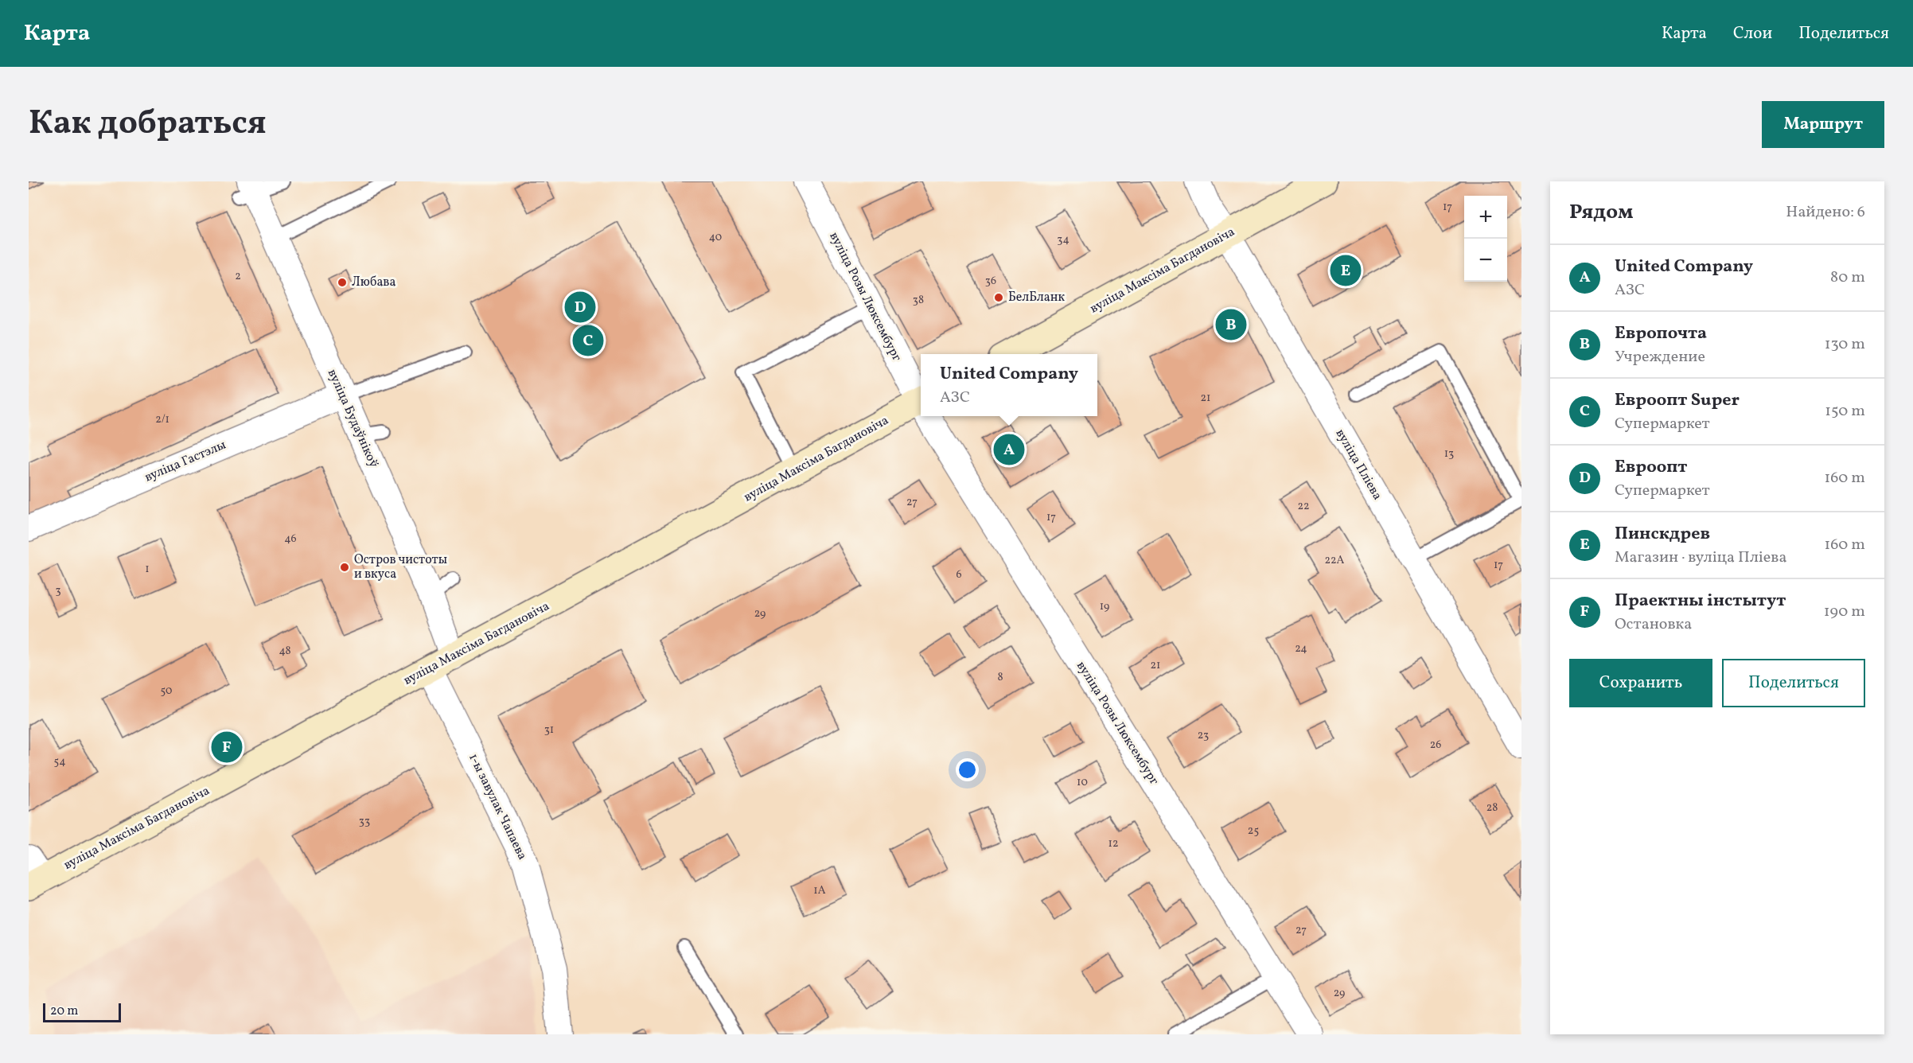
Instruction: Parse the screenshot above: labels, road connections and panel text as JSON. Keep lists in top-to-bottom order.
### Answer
{
  "streets": {
    "main road": ["вуліца Максіма Багдановіча"],
    "street": [
      "вуліца Розы Люксембург",
      "вуліца Будаўнікоў",
      "вуліца Гастэлы",
      "вуліца Пліева",
      "1-ы завулак Чапаева"
    ]
  },
  "crossings": [
    ["вуліца Максіма Багдановіча", "вуліца Будаўнікоў"],
    ["вуліца Максіма Багдановіча", "вуліца Пліева"],
    ["вуліца Максіма Багдановіча", "1-ы завулак Чапаева"],
    ["вуліца Будаўнікоў", "вуліца Гастэлы"]
  ],
  "places": ["Любава", "БелБланк", "Остров чистоты и вкуса"],
  "house_numbers": [
    "17",
    "40",
    "34",
    "2",
    "36",
    "38",
    "21",
    "2/1",
    "13",
    "27",
    "22",
    "17",
    "46",
    "22А",
    "17",
    "1",
    "6",
    "3",
    "19",
    "29",
    "24",
    "48",
    "21",
    "8",
    "50",
    "31",
    "23",
    "26",
    "54",
    "10",
    "28",
    "33",
    "25",
    "12",
    "1А",
    "27",
    "29"
  ],
  "scale_bar": "20 m",
  "page": {
    "header": "Карта",
    "nav": ["Карта", "Слои", "Поделиться"],
    "title": "Как добраться",
    "buttons": [
      "Маршрут",
      ["Сохранить", "Поделиться"]
    ],
    "heading": ["Рядом", "Найдено: 6"],
    "map_buttons": ["+", "−"],
    "list": [
      {
        "mark": "A",
        "name": "United Company",
        "note": "АЗС",
        "value": "80 m"
      },
      {
        "mark": "B",
        "name": "Европочта",
        "note": "Учреждение",
        "value": "130 m"
      },
      {
        "mark": "C",
        "name": "Евроопт Super",
        "note": "Супермаркет",
        "value": "150 m"
      },
      {
        "mark": "D",
        "name": "Евроопт",
        "note": "Супермаркет",
        "value": "160 m"
      },
      {
        "mark": "E",
        "name": "Пинскдрев",
        "note": "Магазин · вуліца Пліева",
        "value": "160 m"
      },
      {
        "mark": "F",
        "name": "Праектны інстытут",
        "note": "Остановка",
        "value": "190 m"
      }
    ],
    "pins": [
      "E",
      "D",
      "B",
      "C",
      "A",
      "F"
    ],
    "popup": ["United Company", "АЗС"],
    "scale": "20 m"
  }
}
